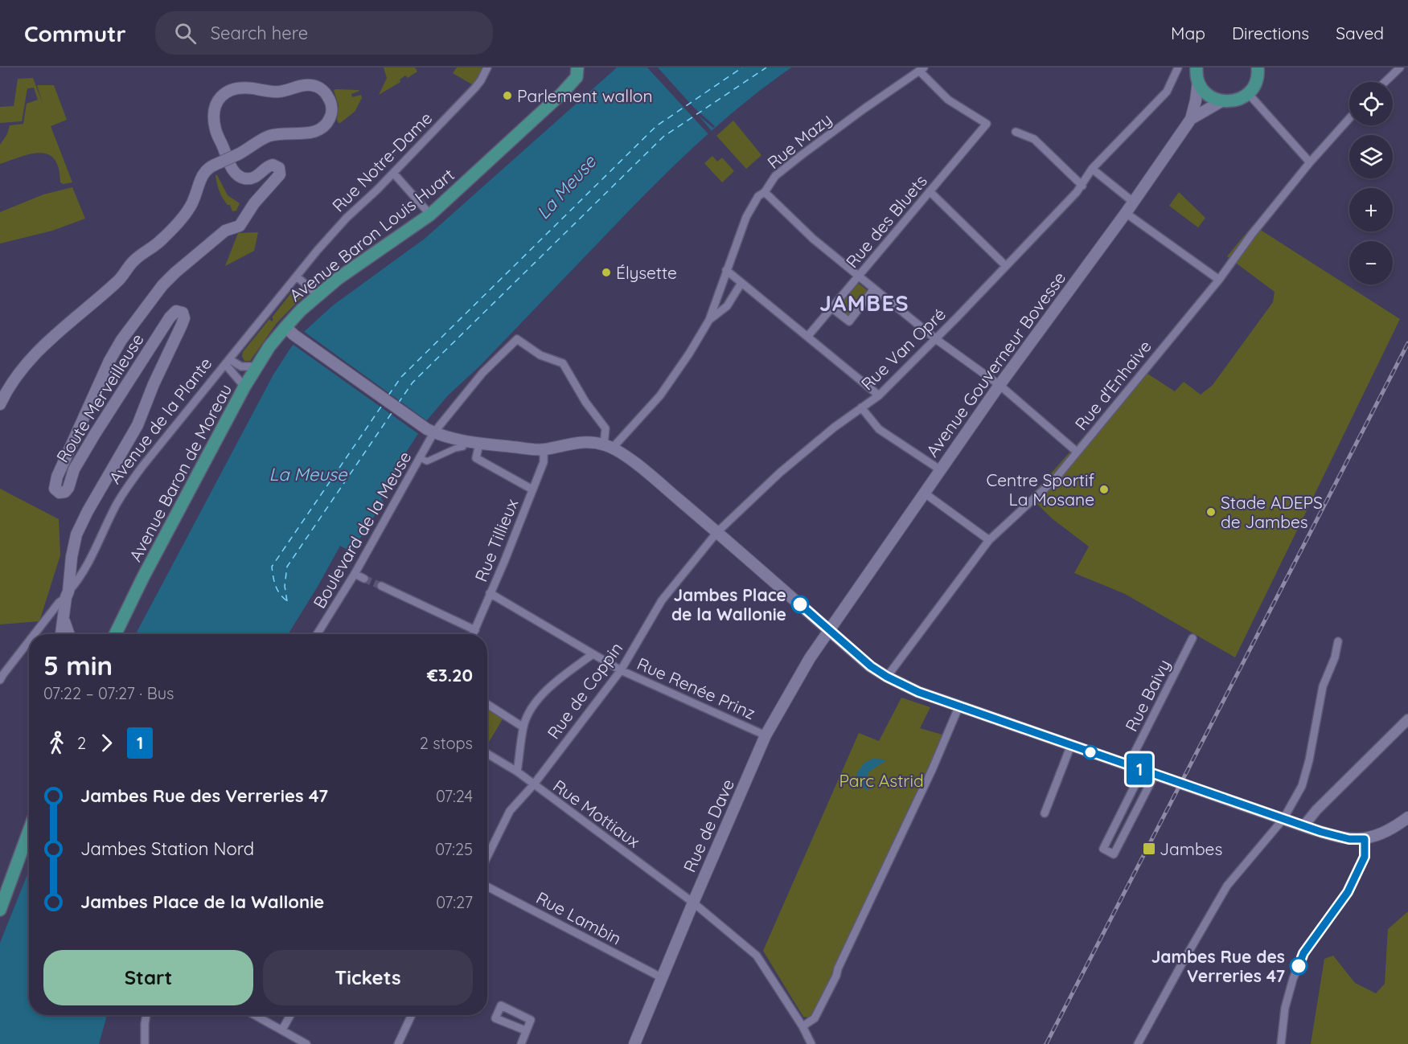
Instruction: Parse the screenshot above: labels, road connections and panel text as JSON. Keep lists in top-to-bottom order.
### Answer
{
  "streets": {
    "main road": [
      "Avenue Baron Louis Huart",
      "Avenue Gouverneur Bovesse",
      "Route Merveilleuse",
      "Avenue de la Plante",
      "Avenue Baron de Moreau",
      "Rue de Dave"
    ],
    "street": [
      "Rue Mazy",
      "Rue Notre-Dame",
      "Rue des Bluets",
      "Rue Van Opré",
      "Rue d'Enhaive",
      "Boulevard de la Meuse",
      "Rue Tillieux",
      "Rue Renée Prinz",
      "Rue de Coppin",
      "Rue Baivy",
      "Rue Mottiaux",
      "Rue Lambin"
    ]
  },
  "crossings": [
    ["Rue Mazy", "Rue des Bluets"],
    ["Rue Mazy", "Boulevard de la Meuse"],
    ["Rue Notre-Dame", "Avenue de la Plante"],
    ["Avenue Baron Louis Huart", "Avenue Baron de Moreau"],
    ["Rue Van Opré", "Rue de Coppin"],
    ["Avenue Gouverneur Bovesse", "Rue de Dave"],
    ["Route Merveilleuse", "Avenue de la Plante"],
    ["Rue Tillieux", "Rue Renée Prinz"],
    ["Rue Renée Prinz", "Rue de Coppin"],
    ["Rue Renée Prinz", "Rue de Dave"],
    ["Rue de Coppin", "Rue Mottiaux"],
    ["Rue Mottiaux", "Rue de Dave"],
    ["Rue de Dave", "Rue Lambin"]
  ],
  "districts": ["JAMBES"],
  "water": ["La Meuse"],
  "parks": ["Parc Astrid"],
  "places": {
    "other": [
      "Parlement wallon",
      "Élysette",
      "Centre Sportif La Mosane",
      "Stade ADEPS de Jambes",
      "Jambes Place de la Wallonie",
      "Jambes Rue des Verreries 47"
    ],
    "transit": ["Jambes"]
  },
  "lines": ["bus line 1"],
  "page": {
    "header": "Commutr",
    "search": "Search here",
    "nav": ["Map", "Directions", "Saved"],
    "on_map": "1",
    "map_buttons": ["+", "−"],
    "heading": ["5 min", "07:22 – 07:27 · Bus", "€3.20"],
    "legs": ["2", "1", "2 stops"],
    "list": [
      {
        "name": "Jambes Rue des Verreries 47",
        "value": "07:24"
      },
      {
        "name": "Jambes Station Nord",
        "value": "07:25"
      },
      {
        "name": "Jambes Place de la Wallonie",
        "value": "07:27"
      }
    ],
    "buttons": ["Start", "Tickets"]
  }
}
